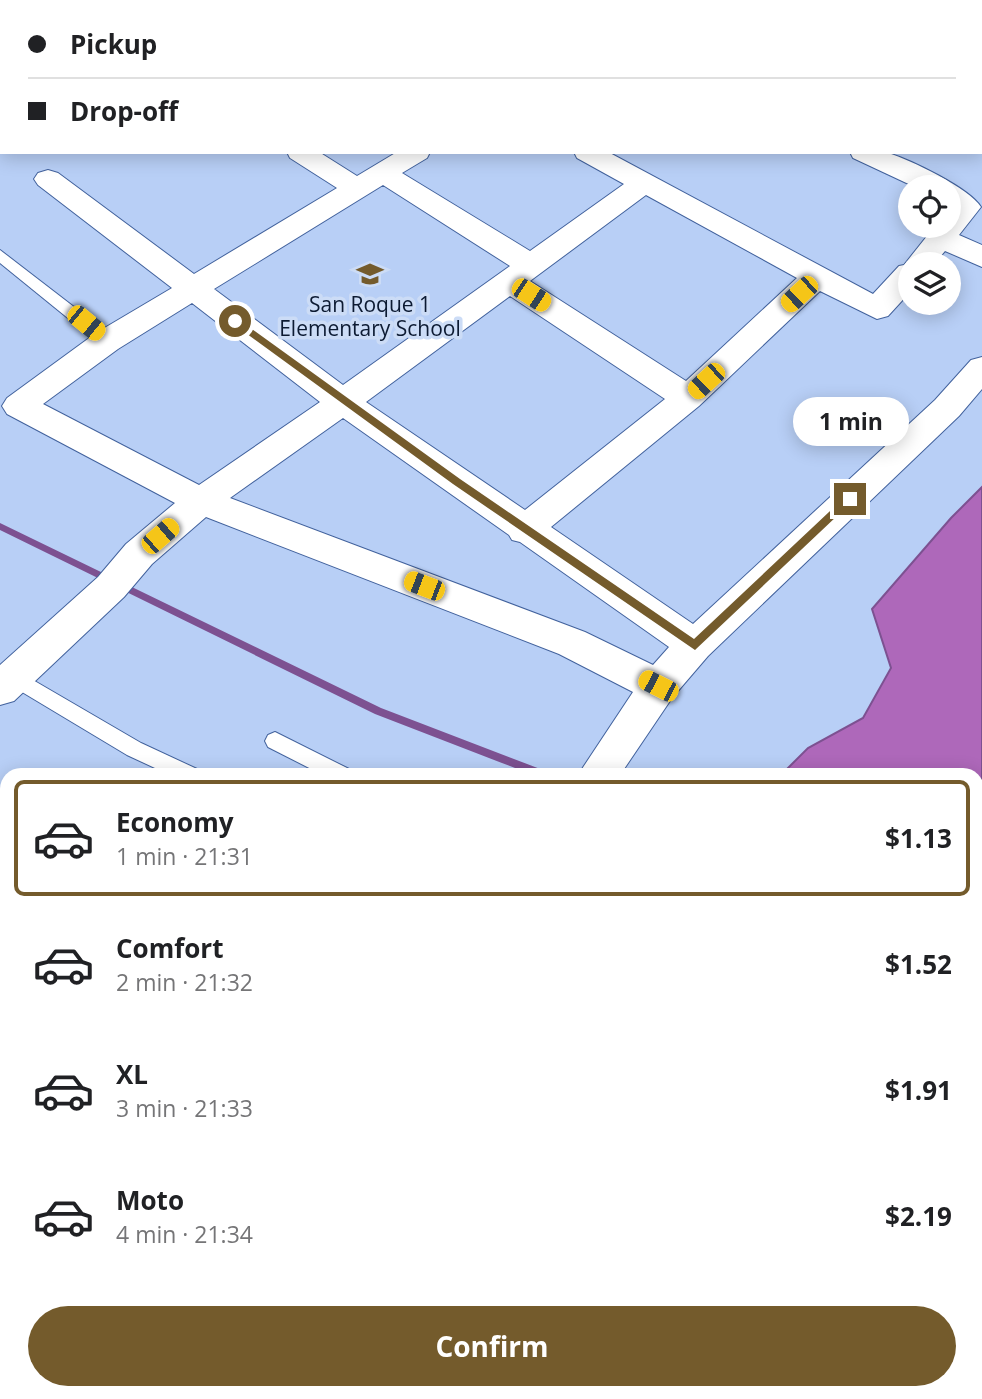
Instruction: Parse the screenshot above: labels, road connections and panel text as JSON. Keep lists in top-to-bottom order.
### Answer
{
  "places": {
    "school or university": ["San Roque 1 Elementary School"]
  },
  "page": {
    "banner": ["Pickup", "Drop-off"],
    "bubble": "1 min",
    "list": [
      {
        "name": "Economy",
        "note": "1 min · 21:31",
        "value": "$1.13"
      },
      {
        "name": "Comfort",
        "note": "2 min · 21:32",
        "value": "$1.52"
      },
      {
        "name": "XL",
        "note": "3 min · 21:33",
        "value": "$1.91"
      },
      {
        "name": "Moto",
        "note": "4 min · 21:34",
        "value": "$2.19"
      }
    ],
    "buttons": "Confirm"
  }
}
